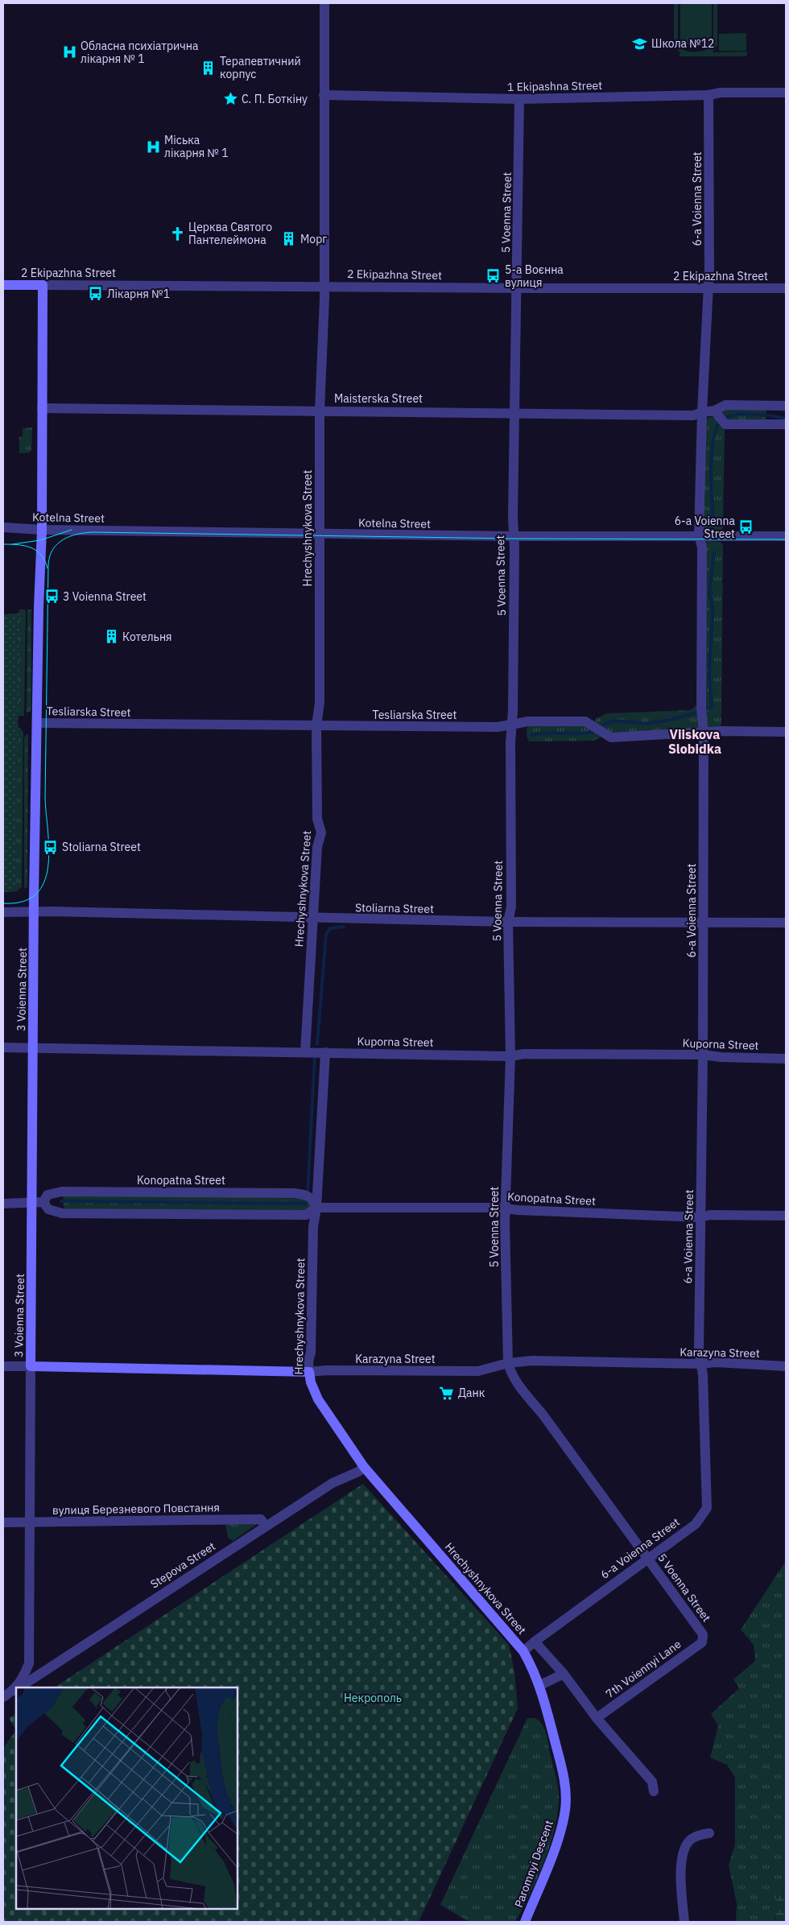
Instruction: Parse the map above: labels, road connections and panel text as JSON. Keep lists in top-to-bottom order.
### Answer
{
  "streets": {
    "main road": [
      "2 Ekipazhna Street",
      "Hrechyshnykova Street",
      "3 Voienna Street",
      "Karazyna Street",
      "Paromnyi Descent"
    ],
    "street": [
      "1 Ekipashna Street",
      "6-a Voienna Street",
      "5 Voenna Street",
      "Maisterska Street",
      "Kotelna Street",
      "Tesliarska Street",
      "Stoliarna Street",
      "Kuporna Street",
      "Konopatna Street",
      "вулиця Березневого Повстання",
      "Stepova Street",
      "7th Voiennyi Lane"
    ]
  },
  "crossings": [
    ["1 Ekipashna Street", "6-a Voienna Street"],
    ["1 Ekipashna Street", "5 Voenna Street"],
    ["1 Ekipashna Street", "Hrechyshnykova Street"],
    ["6-a Voienna Street", "5 Voenna Street"],
    ["6-a Voienna Street", "2 Ekipazhna Street"],
    ["6-a Voienna Street", "Maisterska Street"],
    ["6-a Voienna Street", "Kotelna Street"],
    ["6-a Voienna Street", "Hrechyshnykova Street"],
    ["6-a Voienna Street", "Tesliarska Street"],
    ["6-a Voienna Street", "Stoliarna Street"],
    ["6-a Voienna Street", "Kuporna Street"],
    ["6-a Voienna Street", "Konopatna Street"],
    ["6-a Voienna Street", "Karazyna Street"],
    ["5 Voenna Street", "2 Ekipazhna Street"],
    ["5 Voenna Street", "Maisterska Street"],
    ["5 Voenna Street", "Kotelna Street"],
    ["5 Voenna Street", "Tesliarska Street"],
    ["5 Voenna Street", "Stoliarna Street"],
    ["5 Voenna Street", "Kuporna Street"],
    ["5 Voenna Street", "Konopatna Street"],
    ["5 Voenna Street", "Karazyna Street"],
    ["5 Voenna Street", "7th Voiennyi Lane"],
    ["2 Ekipazhna Street", "Hrechyshnykova Street"],
    ["2 Ekipazhna Street", "3 Voienna Street"],
    ["Maisterska Street", "Hrechyshnykova Street"],
    ["Maisterska Street", "3 Voienna Street"],
    ["Kotelna Street", "Hrechyshnykova Street"],
    ["Kotelna Street", "3 Voienna Street"],
    ["Hrechyshnykova Street", "Tesliarska Street"],
    ["Hrechyshnykova Street", "Stoliarna Street"],
    ["Hrechyshnykova Street", "Kuporna Street"],
    ["Hrechyshnykova Street", "Konopatna Street"],
    ["Hrechyshnykova Street", "Karazyna Street"],
    ["Hrechyshnykova Street", "Stepova Street"],
    ["Hrechyshnykova Street", "7th Voiennyi Lane"],
    ["Hrechyshnykova Street", "Paromnyi Descent"],
    ["Tesliarska Street", "3 Voienna Street"],
    ["Stoliarna Street", "3 Voienna Street"],
    ["3 Voienna Street", "Kuporna Street"],
    ["3 Voienna Street", "Konopatna Street"],
    ["3 Voienna Street", "Karazyna Street"],
    ["3 Voienna Street", "вулиця Березневого Повстання"],
    ["3 Voienna Street", "Stepova Street"],
    ["вулиця Березневого Повстання", "Stepova Street"]
  ],
  "districts": ["Viiskova Slobidka"],
  "parks": ["Некрополь"],
  "places": {
    "school or university": ["Школа №12"],
    "hospital": ["Обласна психіатрична лікарня № 1", "Міська лікарня № 1"],
    "building": ["Терапевтичний корпус", "Морг", "Котельня"],
    "place": ["С. П. Боткіну"],
    "church": ["Церква Святого Пантелеймона"],
    "bus stop": [
      "5-а Воєнна вулиця",
      "Лікарня №1",
      "6-a Voienna Street",
      "3 Voienna Street",
      "Stoliarna Street"
    ],
    "supermarket": ["Данк"]
  }
}
